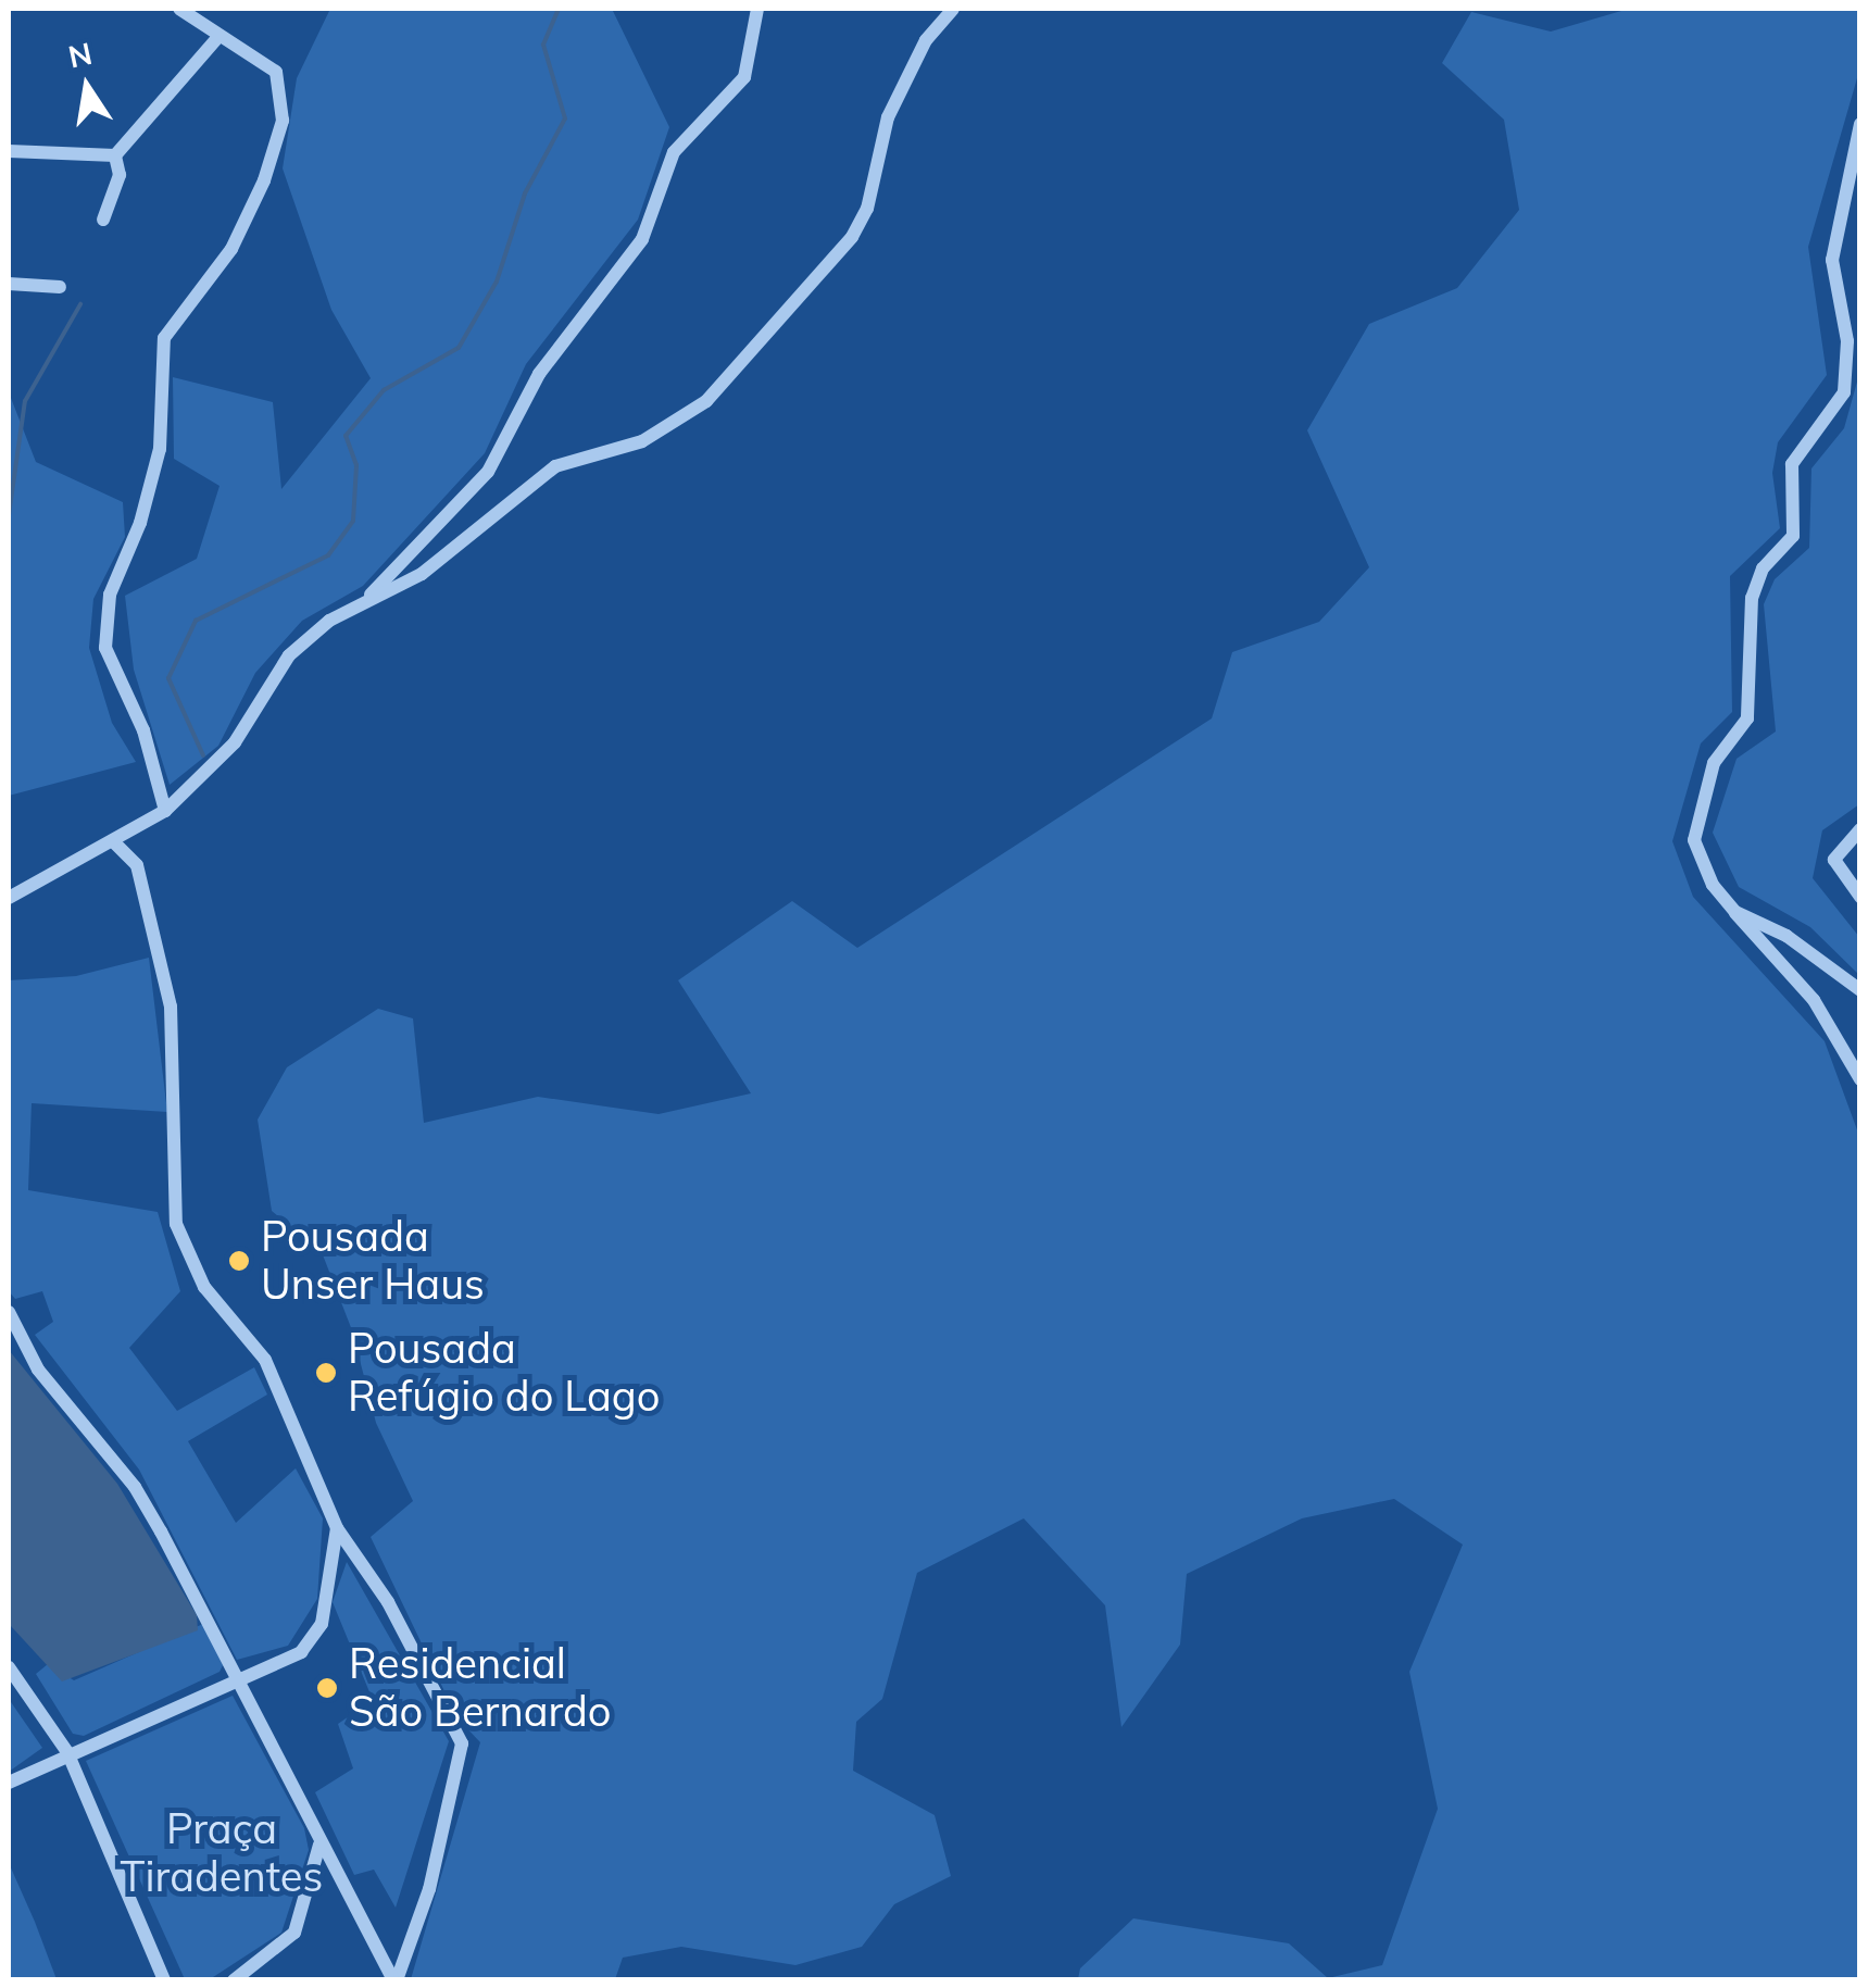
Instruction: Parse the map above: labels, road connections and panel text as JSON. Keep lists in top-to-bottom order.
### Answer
{
  "parks": ["Praça Tiradentes"],
  "places": ["Pousada Unser Haus", "Pousada Refúgio do Lago", "Residencial São Bernardo"],
  "north": "top"
}
